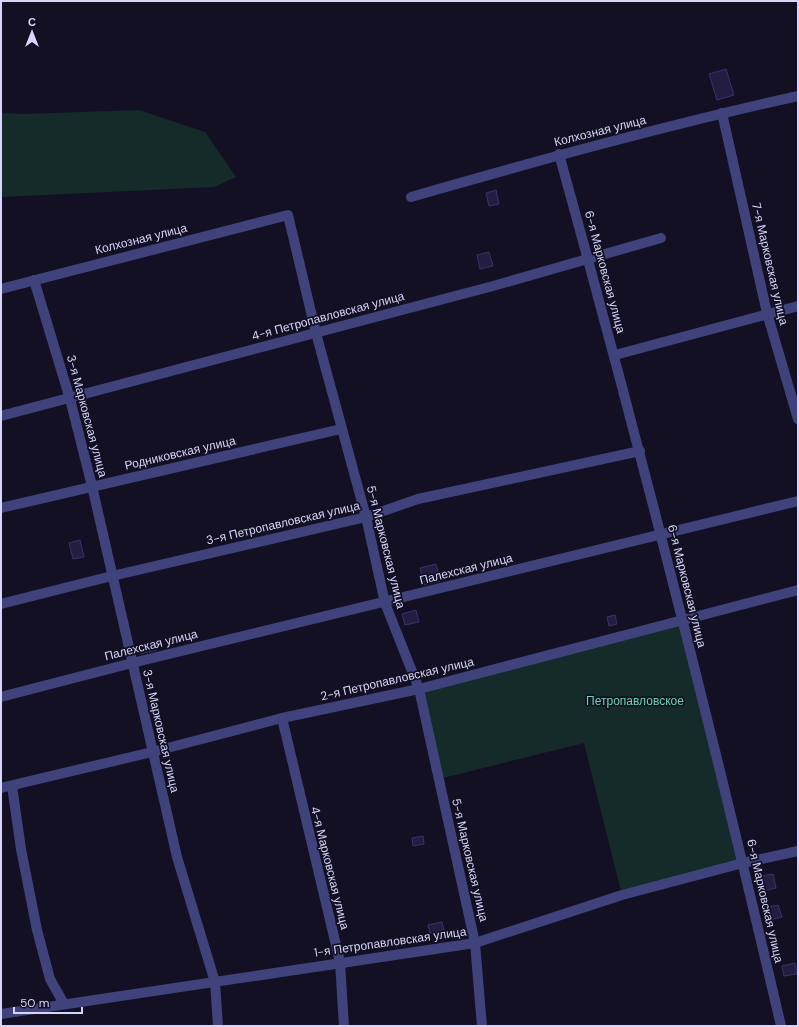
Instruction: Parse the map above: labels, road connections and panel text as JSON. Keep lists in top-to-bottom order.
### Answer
{
  "streets": {
    "street": [
      "Колхозная улица",
      "7-я Марковская улица",
      "6-я Марковская улица",
      "4-я Петропавловская улица",
      "3-я Марковская улица",
      "Родниковская улица",
      "3-я Петропавловская улица",
      "5-я Марковская улица",
      "Палехская улица",
      "2-я Петропавловская улица",
      "4-я Марковская улица",
      "1-я Петропавловская улица"
    ]
  },
  "crossings": [
    ["Колхозная улица", "7-я Марковская улица"],
    ["Колхозная улица", "6-я Марковская улица"],
    ["Колхозная улица", "3-я Марковская улица"],
    ["Колхозная улица", "5-я Марковская улица"],
    ["6-я Марковская улица", "4-я Петропавловская улица"],
    ["6-я Марковская улица", "3-я Петропавловская улица"],
    ["6-я Марковская улица", "Палехская улица"],
    ["6-я Марковская улица", "2-я Петропавловская улица"],
    ["6-я Марковская улица", "1-я Петропавловская улица"],
    ["4-я Петропавловская улица", "3-я Марковская улица"],
    ["4-я Петропавловская улица", "5-я Марковская улица"],
    ["3-я Марковская улица", "Родниковская улица"],
    ["3-я Марковская улица", "3-я Петропавловская улица"],
    ["3-я Марковская улица", "Палехская улица"],
    ["3-я Марковская улица", "2-я Петропавловская улица"],
    ["3-я Марковская улица", "1-я Петропавловская улица"],
    ["Родниковская улица", "5-я Марковская улица"],
    ["3-я Петропавловская улица", "5-я Марковская улица"],
    ["5-я Марковская улица", "Палехская улица"],
    ["5-я Марковская улица", "2-я Петропавловская улица"],
    ["5-я Марковская улица", "1-я Петропавловская улица"],
    ["2-я Петропавловская улица", "4-я Марковская улица"],
    ["4-я Марковская улица", "1-я Петропавловская улица"]
  ],
  "parks": ["Петропавловское"],
  "scale_bar": "50 m",
  "north": "top"
}
